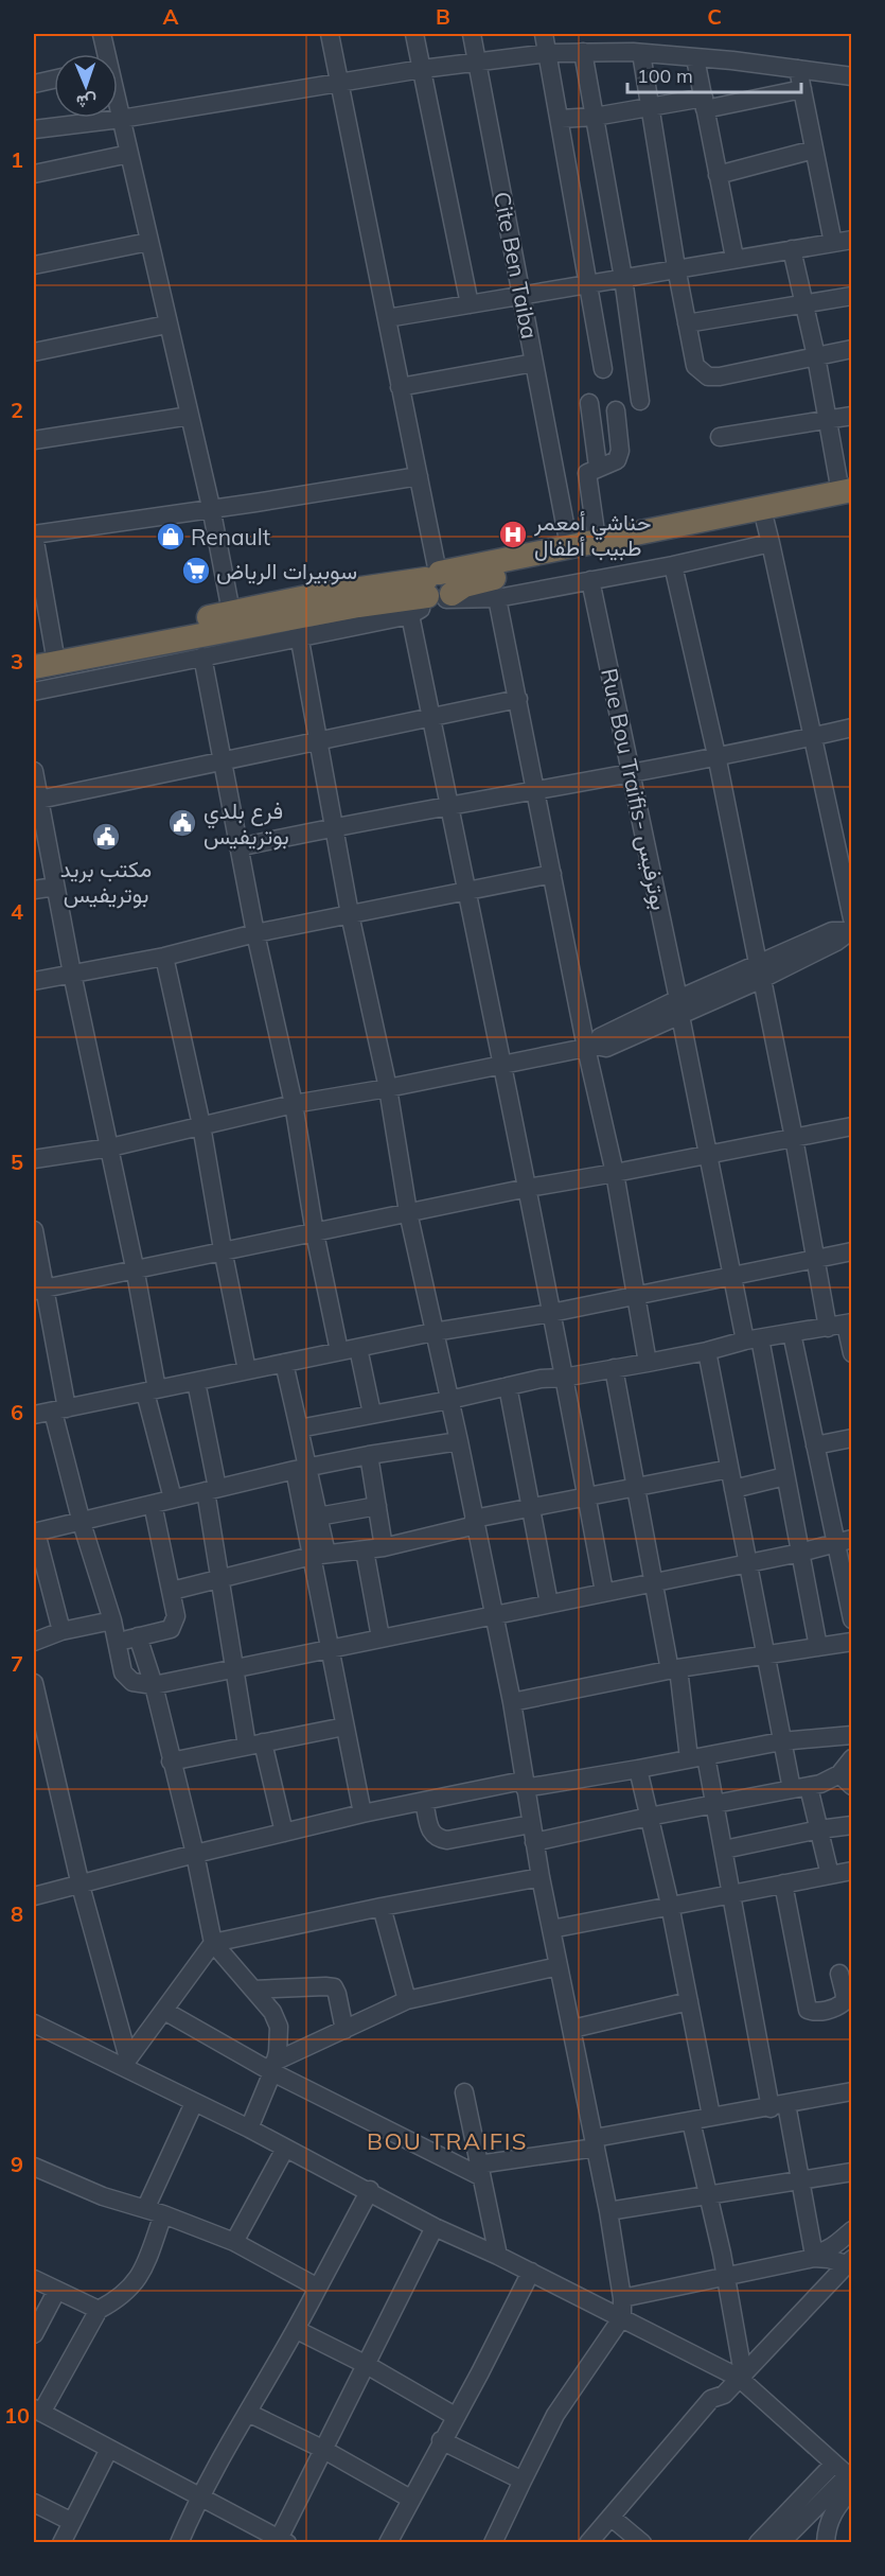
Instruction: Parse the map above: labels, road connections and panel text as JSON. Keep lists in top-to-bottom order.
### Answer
{
  "streets": {
    "street": ["Cite Ben Taiba", "Rue Bou Traifis- بوترفيس"]
  },
  "districts": ["BOU TRAIFIS"],
  "places": {
    "hospital": ["حناشي أمعمر طبيب أطفال"],
    "shop": ["Renault"],
    "supermarket": ["سوبيرات الرياض"],
    "public building": ["فرع بلدي بوتريفيس", "مكتب بريد بوتريفيس"]
  },
  "scale_bar": "100 m",
  "north": "bottom",
  "grid": {
    "columns": ["A", "B", "C"],
    "rows": [
      "1",
      "2",
      "3",
      "4",
      "5",
      "6",
      "7",
      "8",
      "9",
      "10"
    ]
  }
}
